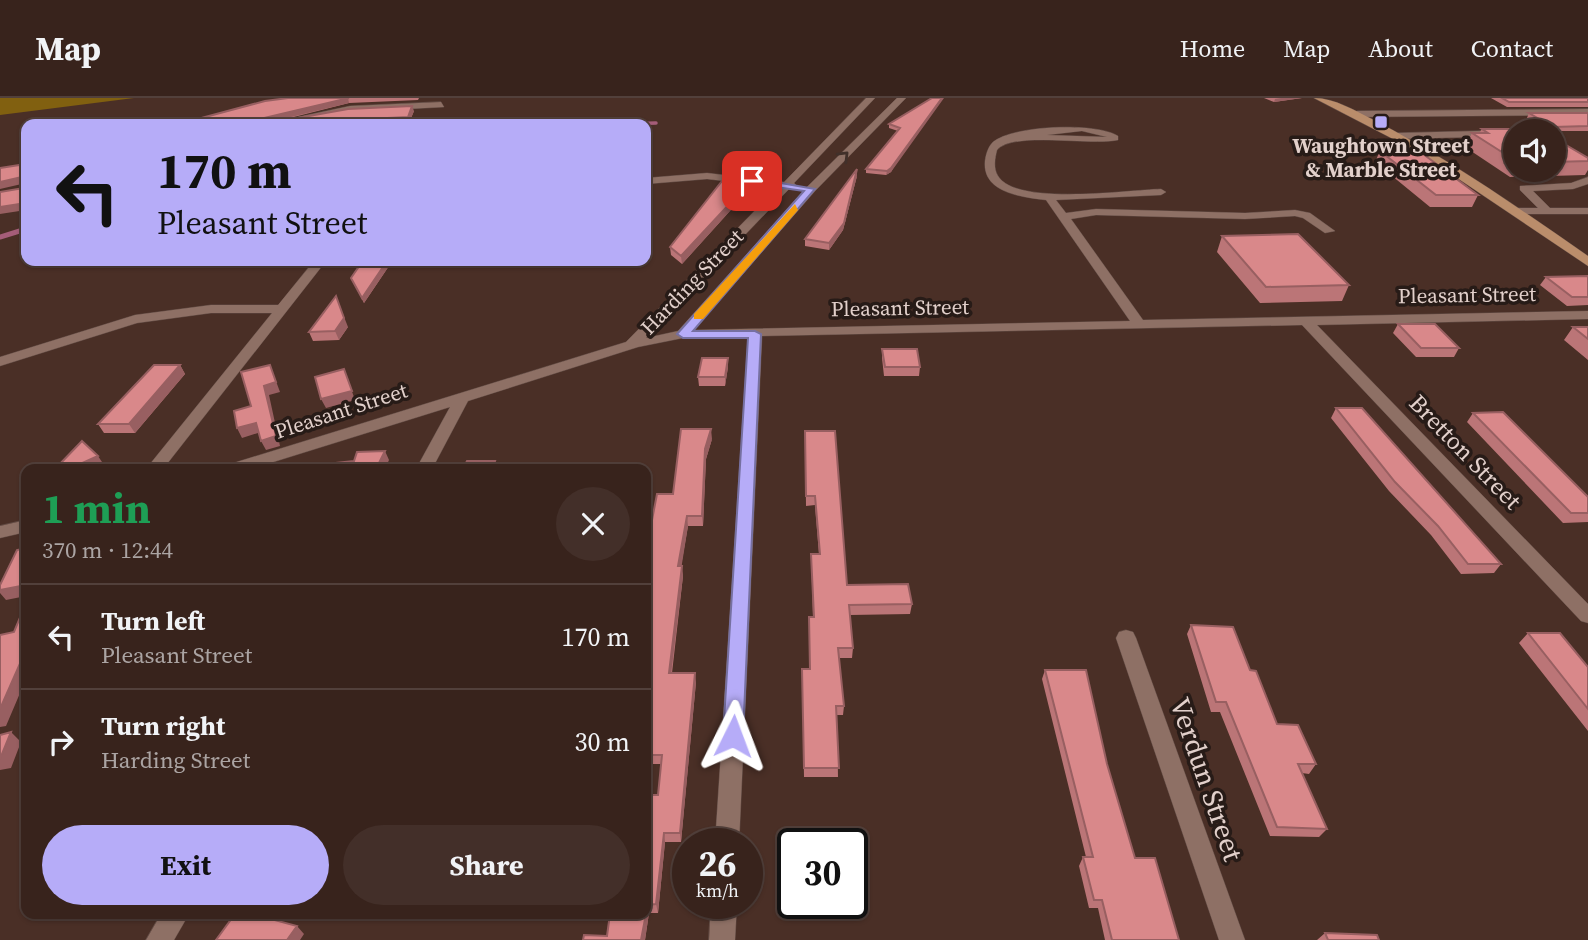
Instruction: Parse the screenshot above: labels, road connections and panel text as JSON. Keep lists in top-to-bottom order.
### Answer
{
  "streets": {
    "street": [
      "Harding Street",
      "Pleasant Street",
      "Bretton Street",
      "Verdun Street"
    ]
  },
  "crossings": [
    ["Harding Street", "Pleasant Street"],
    ["Pleasant Street", "Bretton Street"]
  ],
  "places": {
    "transit": ["Waughtown Street & Marble Street"]
  },
  "page": {
    "header": "Map",
    "nav": [
      "Home",
      "Map",
      "About",
      "Contact"
    ],
    "turn": ["170 m", "Pleasant Street"],
    "heading": ["1 min", "370 m · 12:44"],
    "list": [
      {
        "name": "Turn left",
        "note": "Pleasant Street",
        "value": "170 m"
      },
      {
        "name": "Turn right",
        "note": "Harding Street",
        "value": "30 m"
      }
    ],
    "buttons": ["Exit", "Share"],
    "speed": "26 km/h",
    "limit": "30"
  }
}
